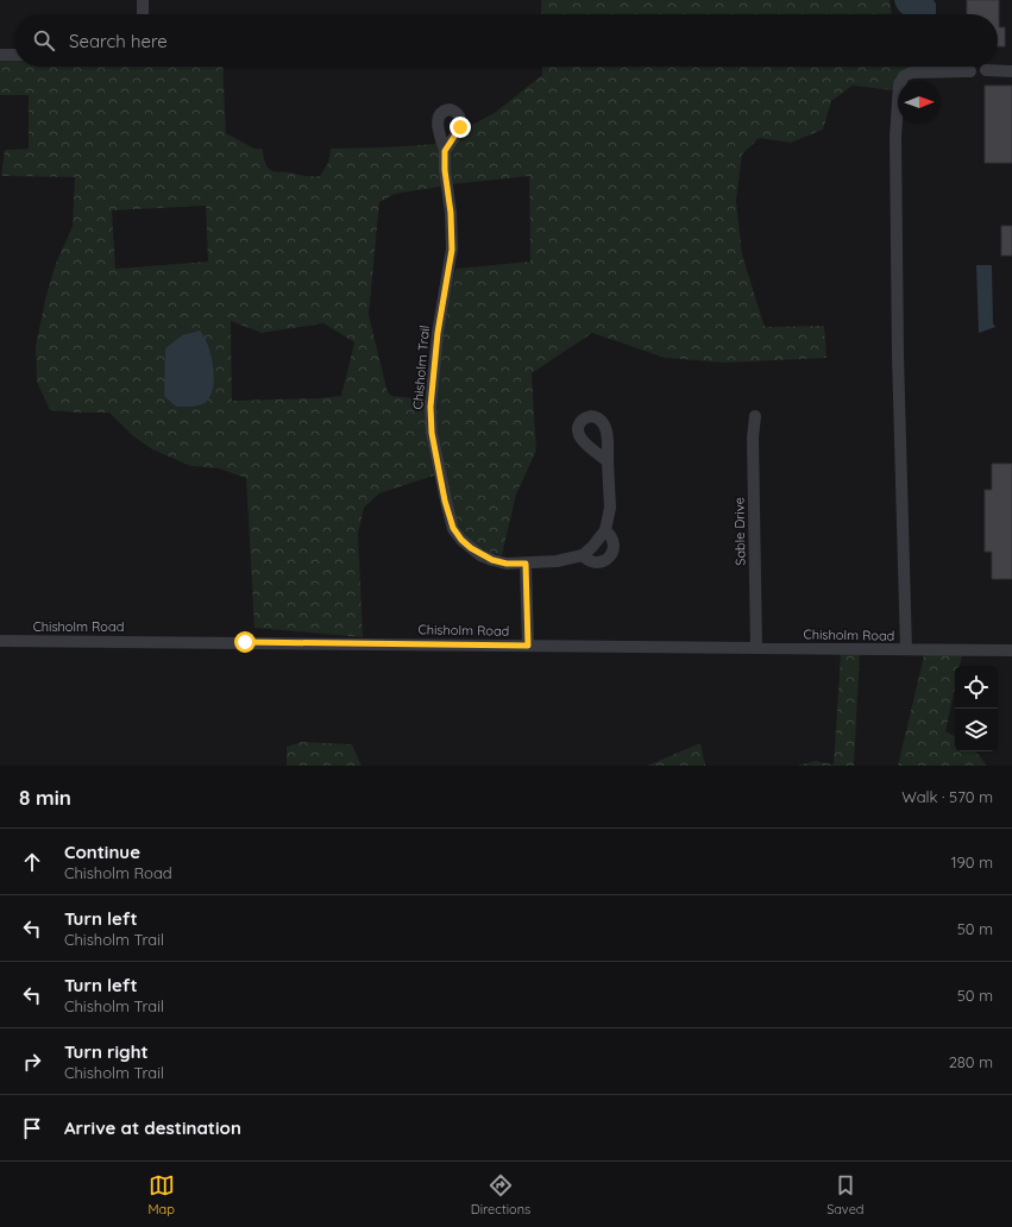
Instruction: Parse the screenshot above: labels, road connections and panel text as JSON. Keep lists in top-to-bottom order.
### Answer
{
  "streets": {
    "street": ["Chisholm Trail", "Sable Drive", "Chisholm Road"]
  },
  "crossings": [
    ["Sable Drive", "Chisholm Road"]
  ],
  "north": "right",
  "page": {
    "search": "Search here",
    "heading": ["8 min", "Walk · 570 m"],
    "list": [
      ["Continue", "Chisholm Road", "190 m"],
      ["Turn left", "Chisholm Trail", "50 m"],
      ["Turn left", "Chisholm Trail", "50 m"],
      ["Turn right", "Chisholm Trail", "280 m"],
      "Arrive at destination"
    ],
    "nav": ["Map", "Directions", "Saved"]
  }
}
